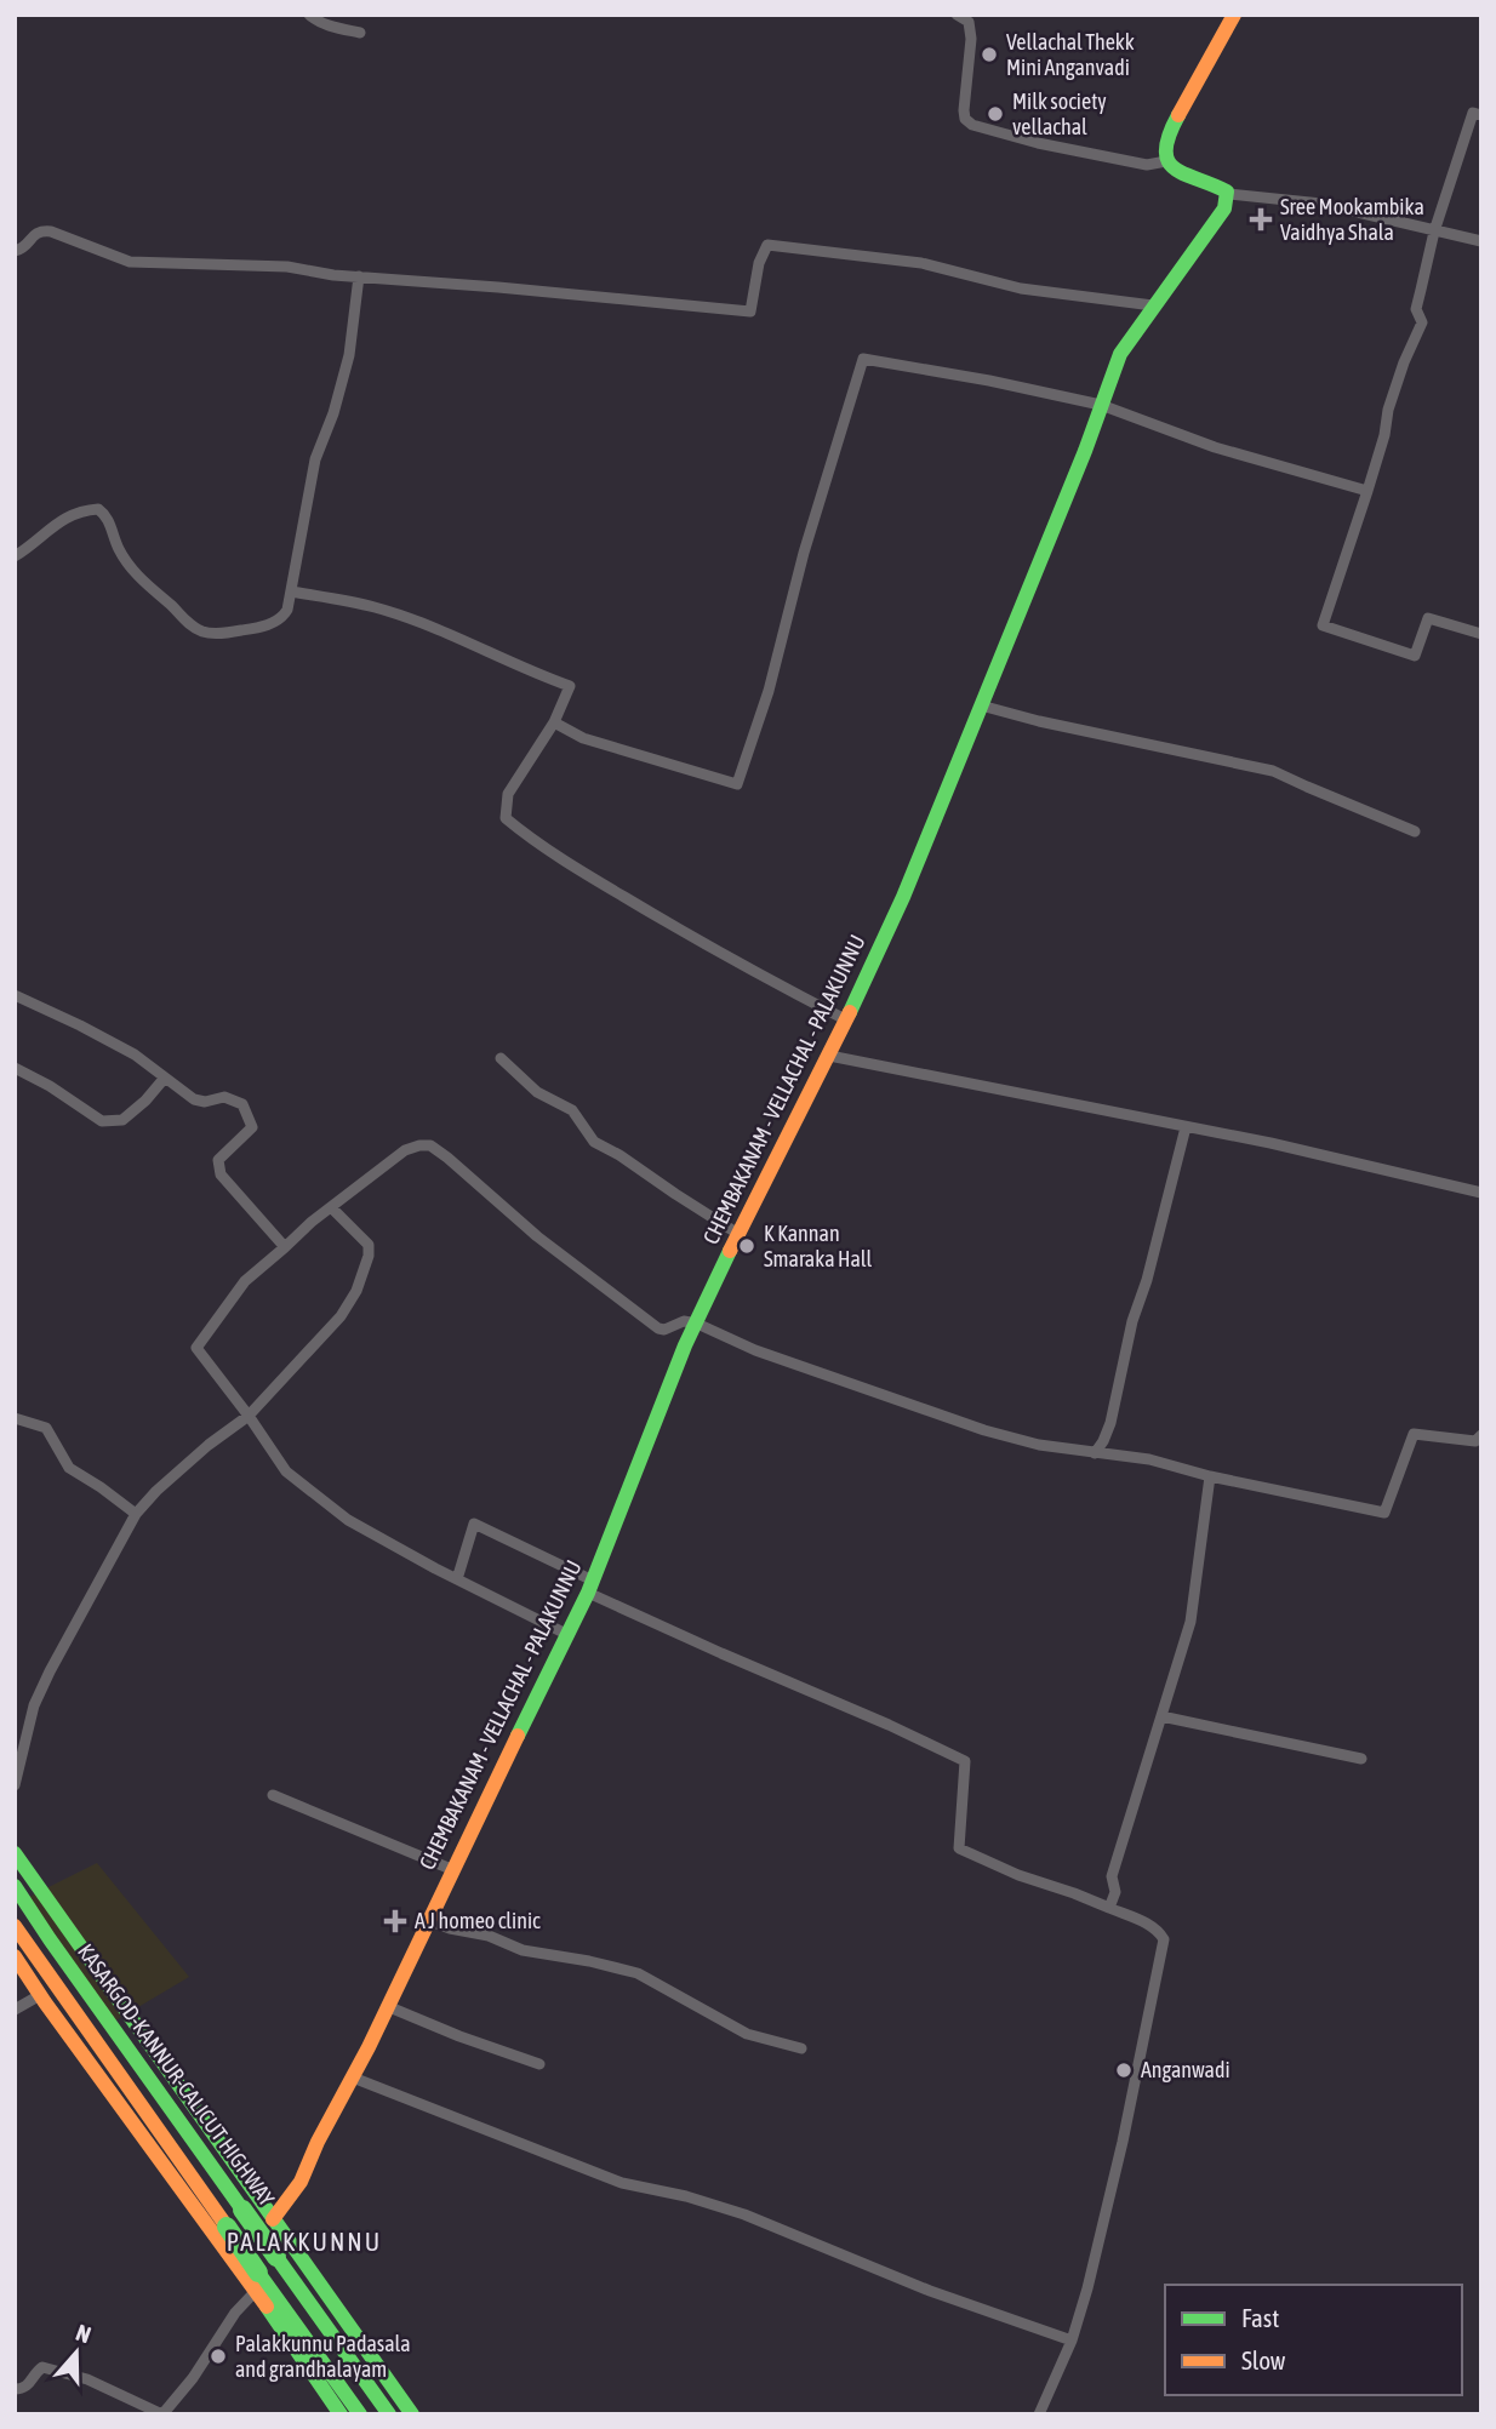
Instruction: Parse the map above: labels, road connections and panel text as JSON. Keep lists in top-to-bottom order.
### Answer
{
  "streets": {
    "main road": ["CHEMBAKANAM - VELLACHAL - PALAKUNNU", "KASARGOD-KANNUR-CALICUT HIGHWAY"]
  },
  "districts": ["PALAKKUNNU"],
  "places": {
    "other": [
      "Vellachal Thekk Mini Anganvadi",
      "Milk society vellachal",
      "K Kannan Smaraka Hall",
      "Anganwadi",
      "Palakkunnu Padasala and grandhalayam"
    ],
    "health": ["Sree Mookambika Vaidhya Shala", "A J homeo clinic"]
  },
  "legend": ["Fast", "Slow"],
  "north": "top"
}
